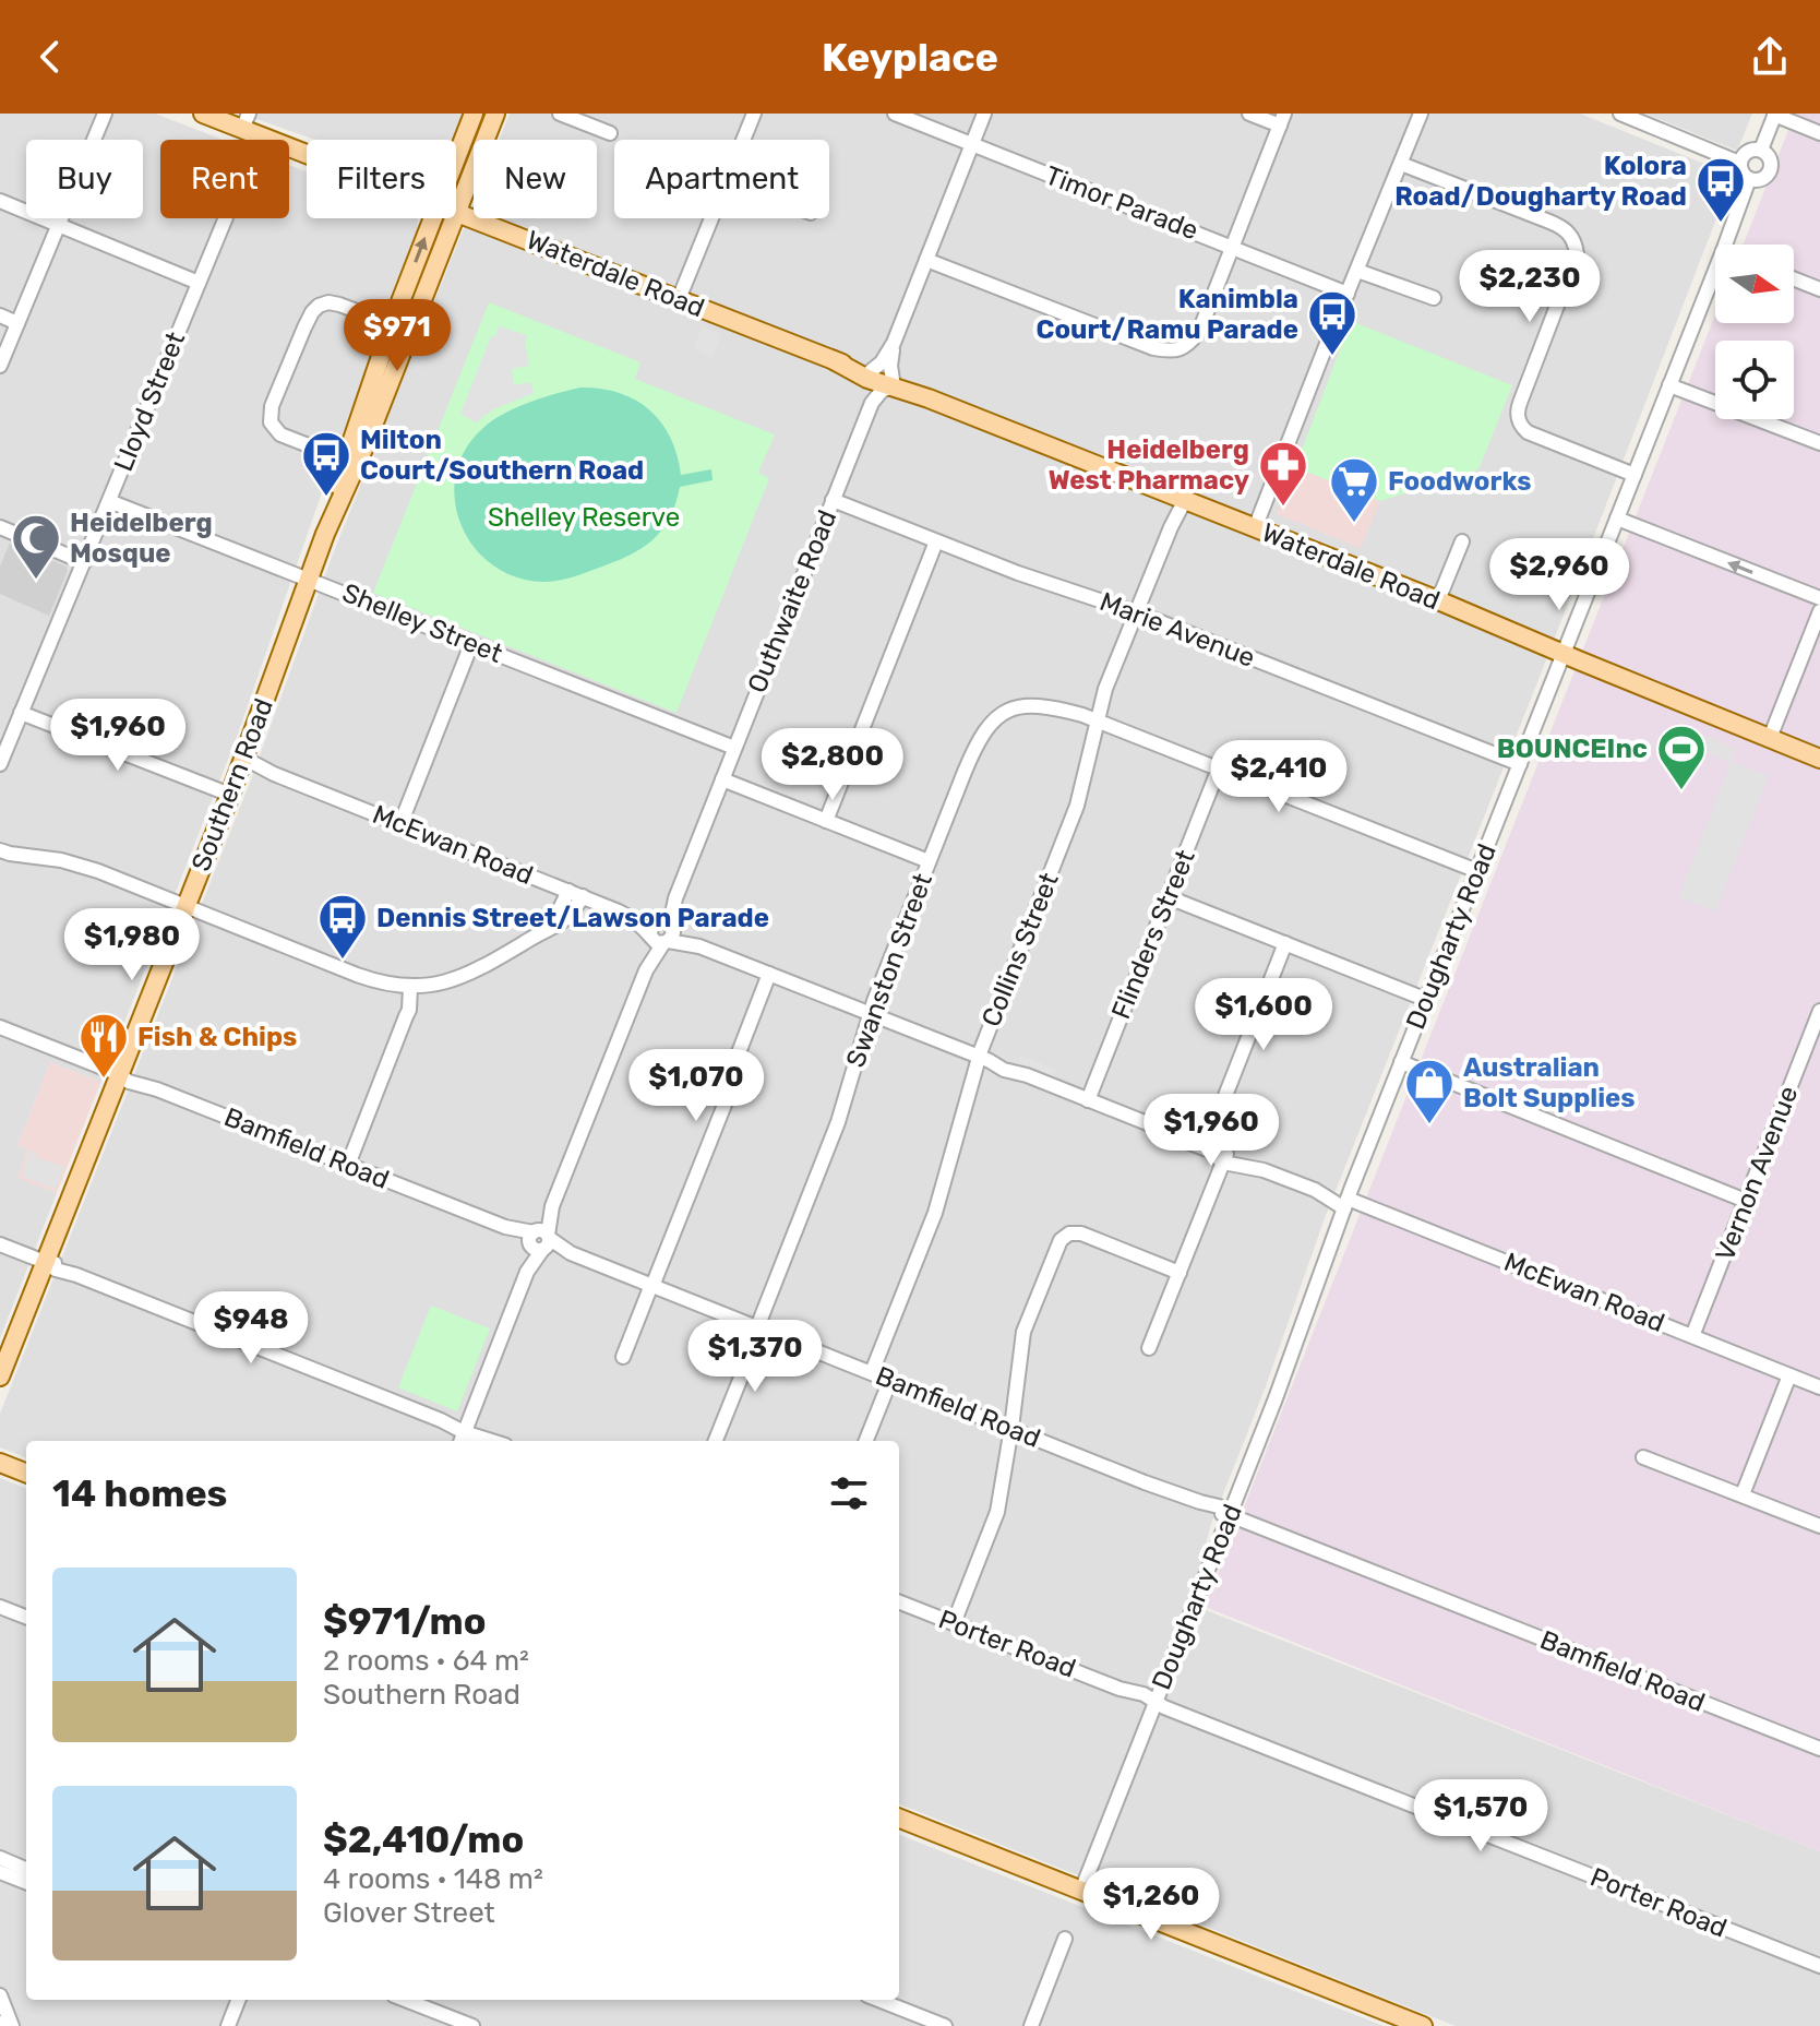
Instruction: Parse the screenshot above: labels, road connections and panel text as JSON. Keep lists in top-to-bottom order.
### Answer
{
  "streets": {
    "main road": ["Waterdale Road", "Southern Road"],
    "street": [
      "Timor Parade",
      "Lloyd Street",
      "Outhwaite Road",
      "Shelley Street",
      "Marie Avenue",
      "McEwan Road",
      "Flinders Street",
      "Dougharty Road",
      "Collins Street",
      "Swanston Street",
      "Bamfield Road",
      "Vernon Avenue",
      "Porter Road"
    ]
  },
  "crossings": [
    ["Waterdale Road", "Lloyd Street"],
    ["Waterdale Road", "Outhwaite Road"],
    ["Waterdale Road", "Southern Road"],
    ["Waterdale Road", "Dougharty Road"],
    ["Waterdale Road", "Collins Street"],
    ["Lloyd Street", "Shelley Street"],
    ["Outhwaite Road", "Shelley Street"],
    ["Outhwaite Road", "Marie Avenue"],
    ["Outhwaite Road", "McEwan Road"],
    ["Outhwaite Road", "Bamfield Road"],
    ["Shelley Street", "Southern Road"],
    ["Marie Avenue", "Dougharty Road"],
    ["Marie Avenue", "Collins Street"],
    ["Southern Road", "McEwan Road"],
    ["Southern Road", "Bamfield Road"],
    ["McEwan Road", "Flinders Street"],
    ["McEwan Road", "Dougharty Road"],
    ["McEwan Road", "Collins Street"],
    ["McEwan Road", "Swanston Street"],
    ["McEwan Road", "Vernon Avenue"],
    ["Flinders Street", "Swanston Street"],
    ["Dougharty Road", "Swanston Street"],
    ["Dougharty Road", "Bamfield Road"],
    ["Dougharty Road", "Porter Road"],
    ["Collins Street", "Swanston Street"],
    ["Collins Street", "Bamfield Road"],
    ["Swanston Street", "Bamfield Road"]
  ],
  "parks": ["Shelley Reserve"],
  "places": {
    "bus stop": [
      "Kolora Road/Dougharty Road",
      "Kanimbla Court/Ramu Parade",
      "Milton Court/Southern Road",
      "Dennis Street/Lawson Parade"
    ],
    "pharmacy": ["Heidelberg West Pharmacy"],
    "supermarket": ["Foodworks"],
    "mosque": ["Heidelberg Mosque"],
    "sports": ["BOUNCEInc"],
    "restaurant": ["Fish & Chips"],
    "shop": ["Australian Bolt Supplies"]
  },
  "north": "right",
  "page": {
    "header": "Keyplace",
    "chip": [
      "Buy",
      "Rent",
      "Filters",
      "New",
      "Apartment"
    ],
    "price": [
      "$2,230",
      "$971",
      "$2,960",
      "$1,960",
      "$2,800",
      "$2,410",
      "$1,980",
      "$1,600",
      "$1,070",
      "$1,960",
      "$948",
      "$1,370",
      "$1,570",
      "$1,260"
    ],
    "heading": "14 homes",
    "list": [
      {
        "name": "$971/mo",
        "note": "2 rooms · 64 m² · Southern Road"
      },
      {
        "name": "$2,410/mo",
        "note": "4 rooms · 148 m² · Glover Street"
      }
    ]
  }
}
